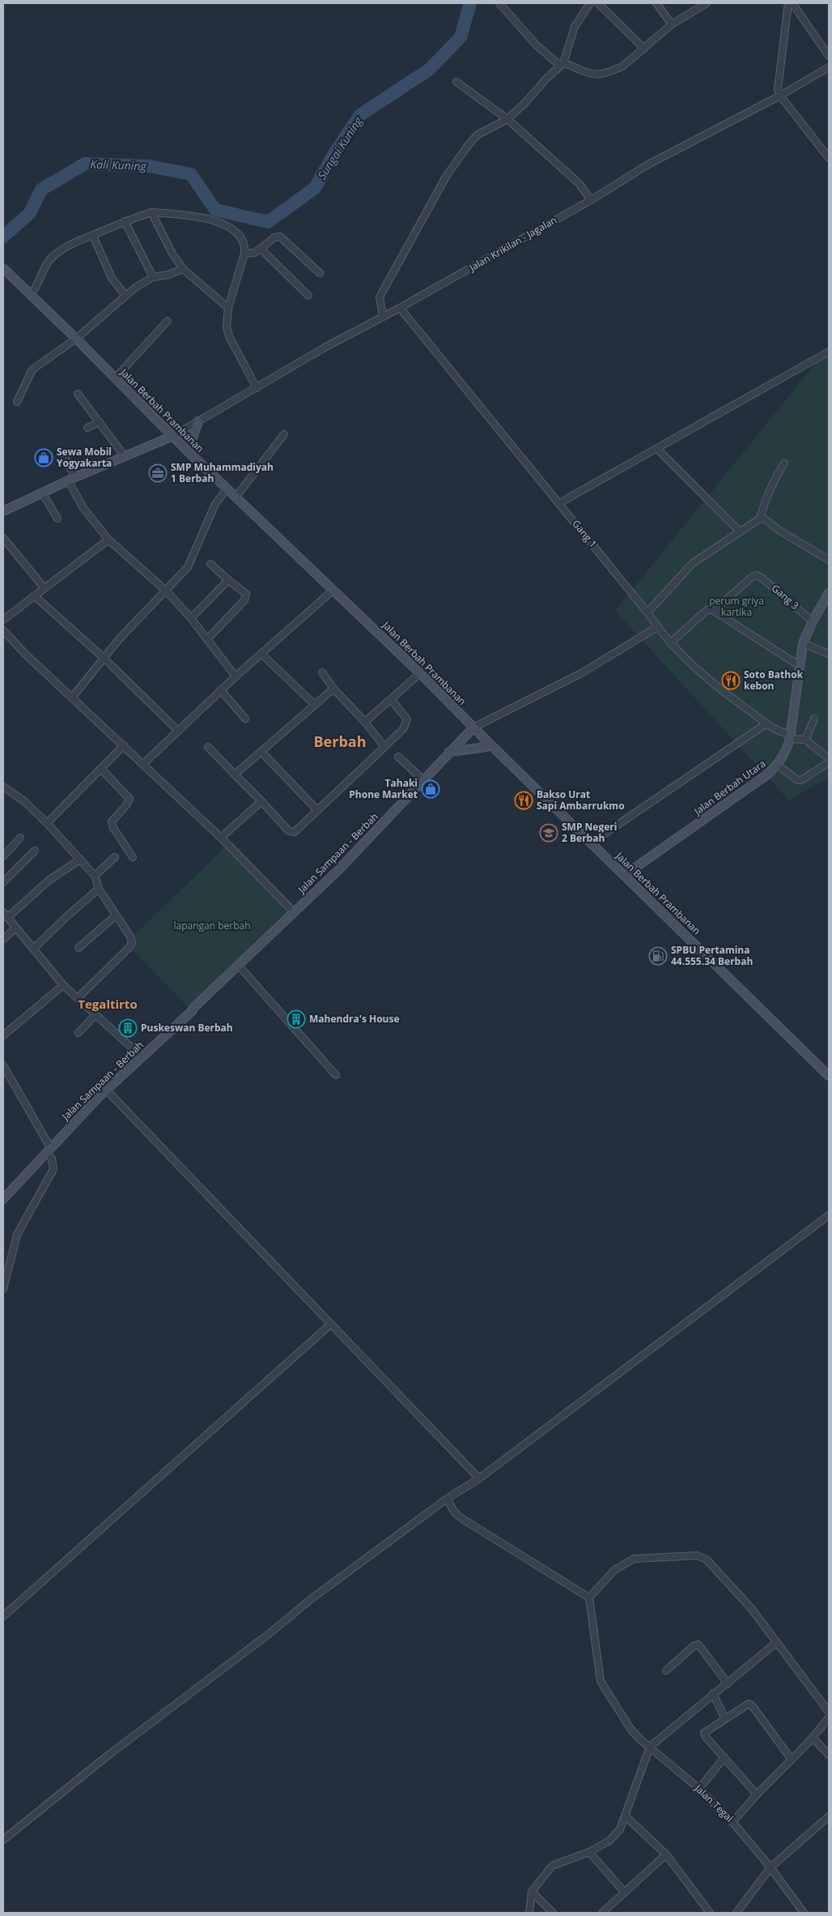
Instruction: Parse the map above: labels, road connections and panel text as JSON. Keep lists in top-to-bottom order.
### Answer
{
  "streets": {
    "main road": ["Jalan Berbah Prambanan", "Jalan Berbah Utara", "Jalan Sampaan - Berbah"],
    "street": [
      "Jalan Krikilan - Jagalan",
      "Gang 1",
      "Gang 3",
      "Jalan Tegal"
    ]
  },
  "crossings": [
    ["Jalan Krikilan - Jagalan", "Jalan Berbah Prambanan"],
    ["Jalan Krikilan - Jagalan", "Gang 1"],
    ["Jalan Berbah Prambanan", "Jalan Berbah Utara"],
    ["Jalan Berbah Prambanan", "Jalan Sampaan - Berbah"],
    ["Gang 1", "Jalan Berbah Utara"],
    ["Gang 3", "Jalan Berbah Utara"]
  ],
  "districts": ["Berbah", "Tegaltirto"],
  "water": ["Sungai Kuning", "Kali Kuning"],
  "parks": ["perum griya kartika", "lapangan berbah"],
  "places": {
    "shop": ["Sewa Mobil Yogyakarta", "Tahaki Phone Market"],
    "office": ["SMP Muhammadiyah 1 Berbah"],
    "restaurant": ["Soto Bathok kebon", "Bakso Urat Sapi Ambarrukmo"],
    "school or university": ["SMP Negeri 2 Berbah"],
    "fuel station": ["SPBU Pertamina 44.555.34 Berbah"],
    "building": ["Mahendra's House", "Puskeswan Berbah"]
  }
}
